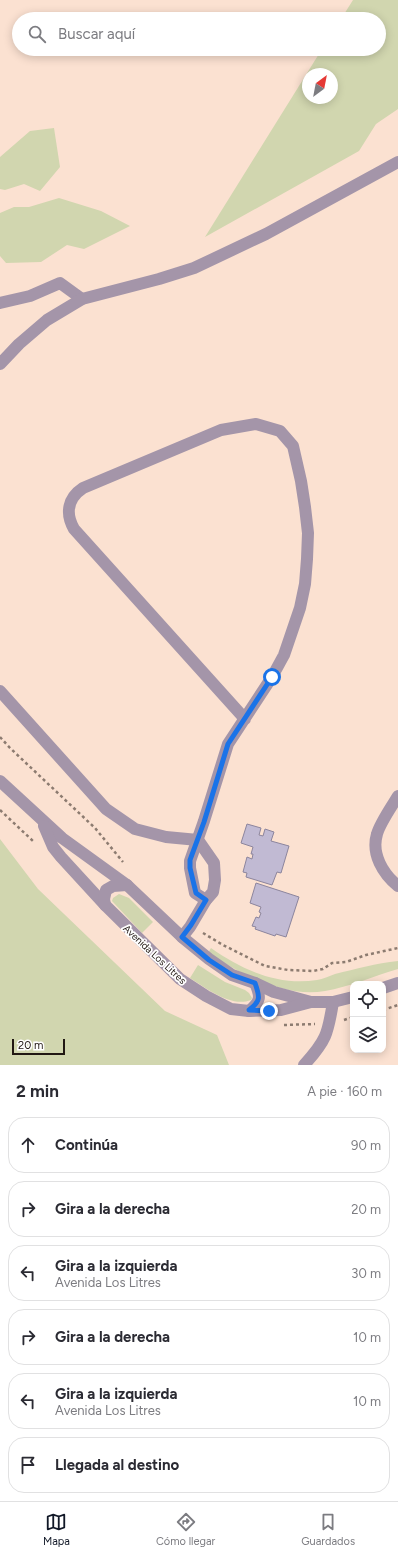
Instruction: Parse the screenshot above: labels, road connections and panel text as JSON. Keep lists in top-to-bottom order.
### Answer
{
  "streets": {
    "street": ["Avenida Los Litres"]
  },
  "scale_bar": "20 m",
  "north": "top right",
  "page": {
    "search": "Buscar aquí",
    "scale": "20 m",
    "heading": ["2 min", "A pie · 160 m"],
    "list": [
      ["Continúa", "90 m"],
      ["Gira a la derecha", "20 m"],
      ["Gira a la izquierda", "Avenida Los Litres", "30 m"],
      ["Gira a la derecha", "10 m"],
      ["Gira a la izquierda", "Avenida Los Litres", "10 m"],
      "Llegada al destino"
    ],
    "nav": ["Mapa", "Cómo llegar", "Guardados"]
  }
}
